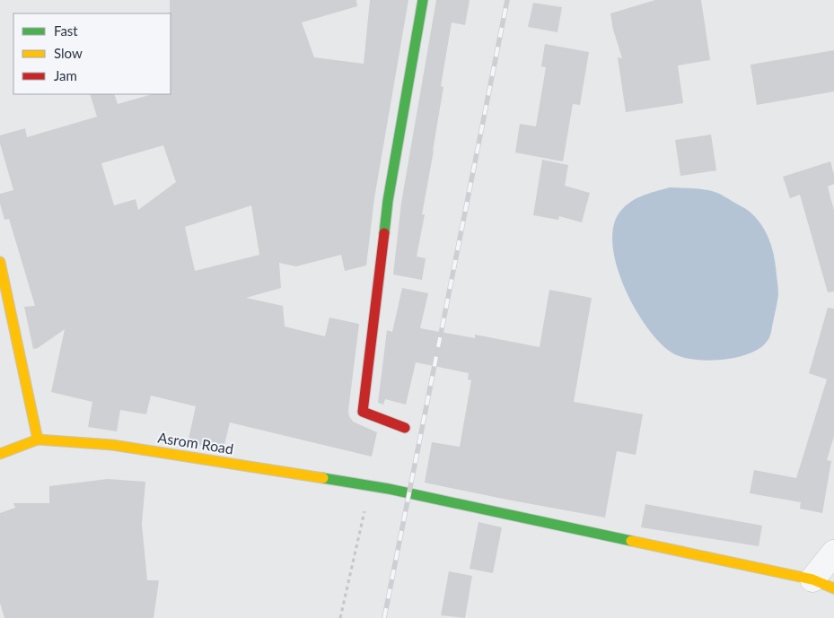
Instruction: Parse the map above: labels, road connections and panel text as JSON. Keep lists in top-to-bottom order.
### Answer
{
  "streets": {
    "street": ["Asrom Road"]
  },
  "legend": ["Fast", "Slow", "Jam"]
}
